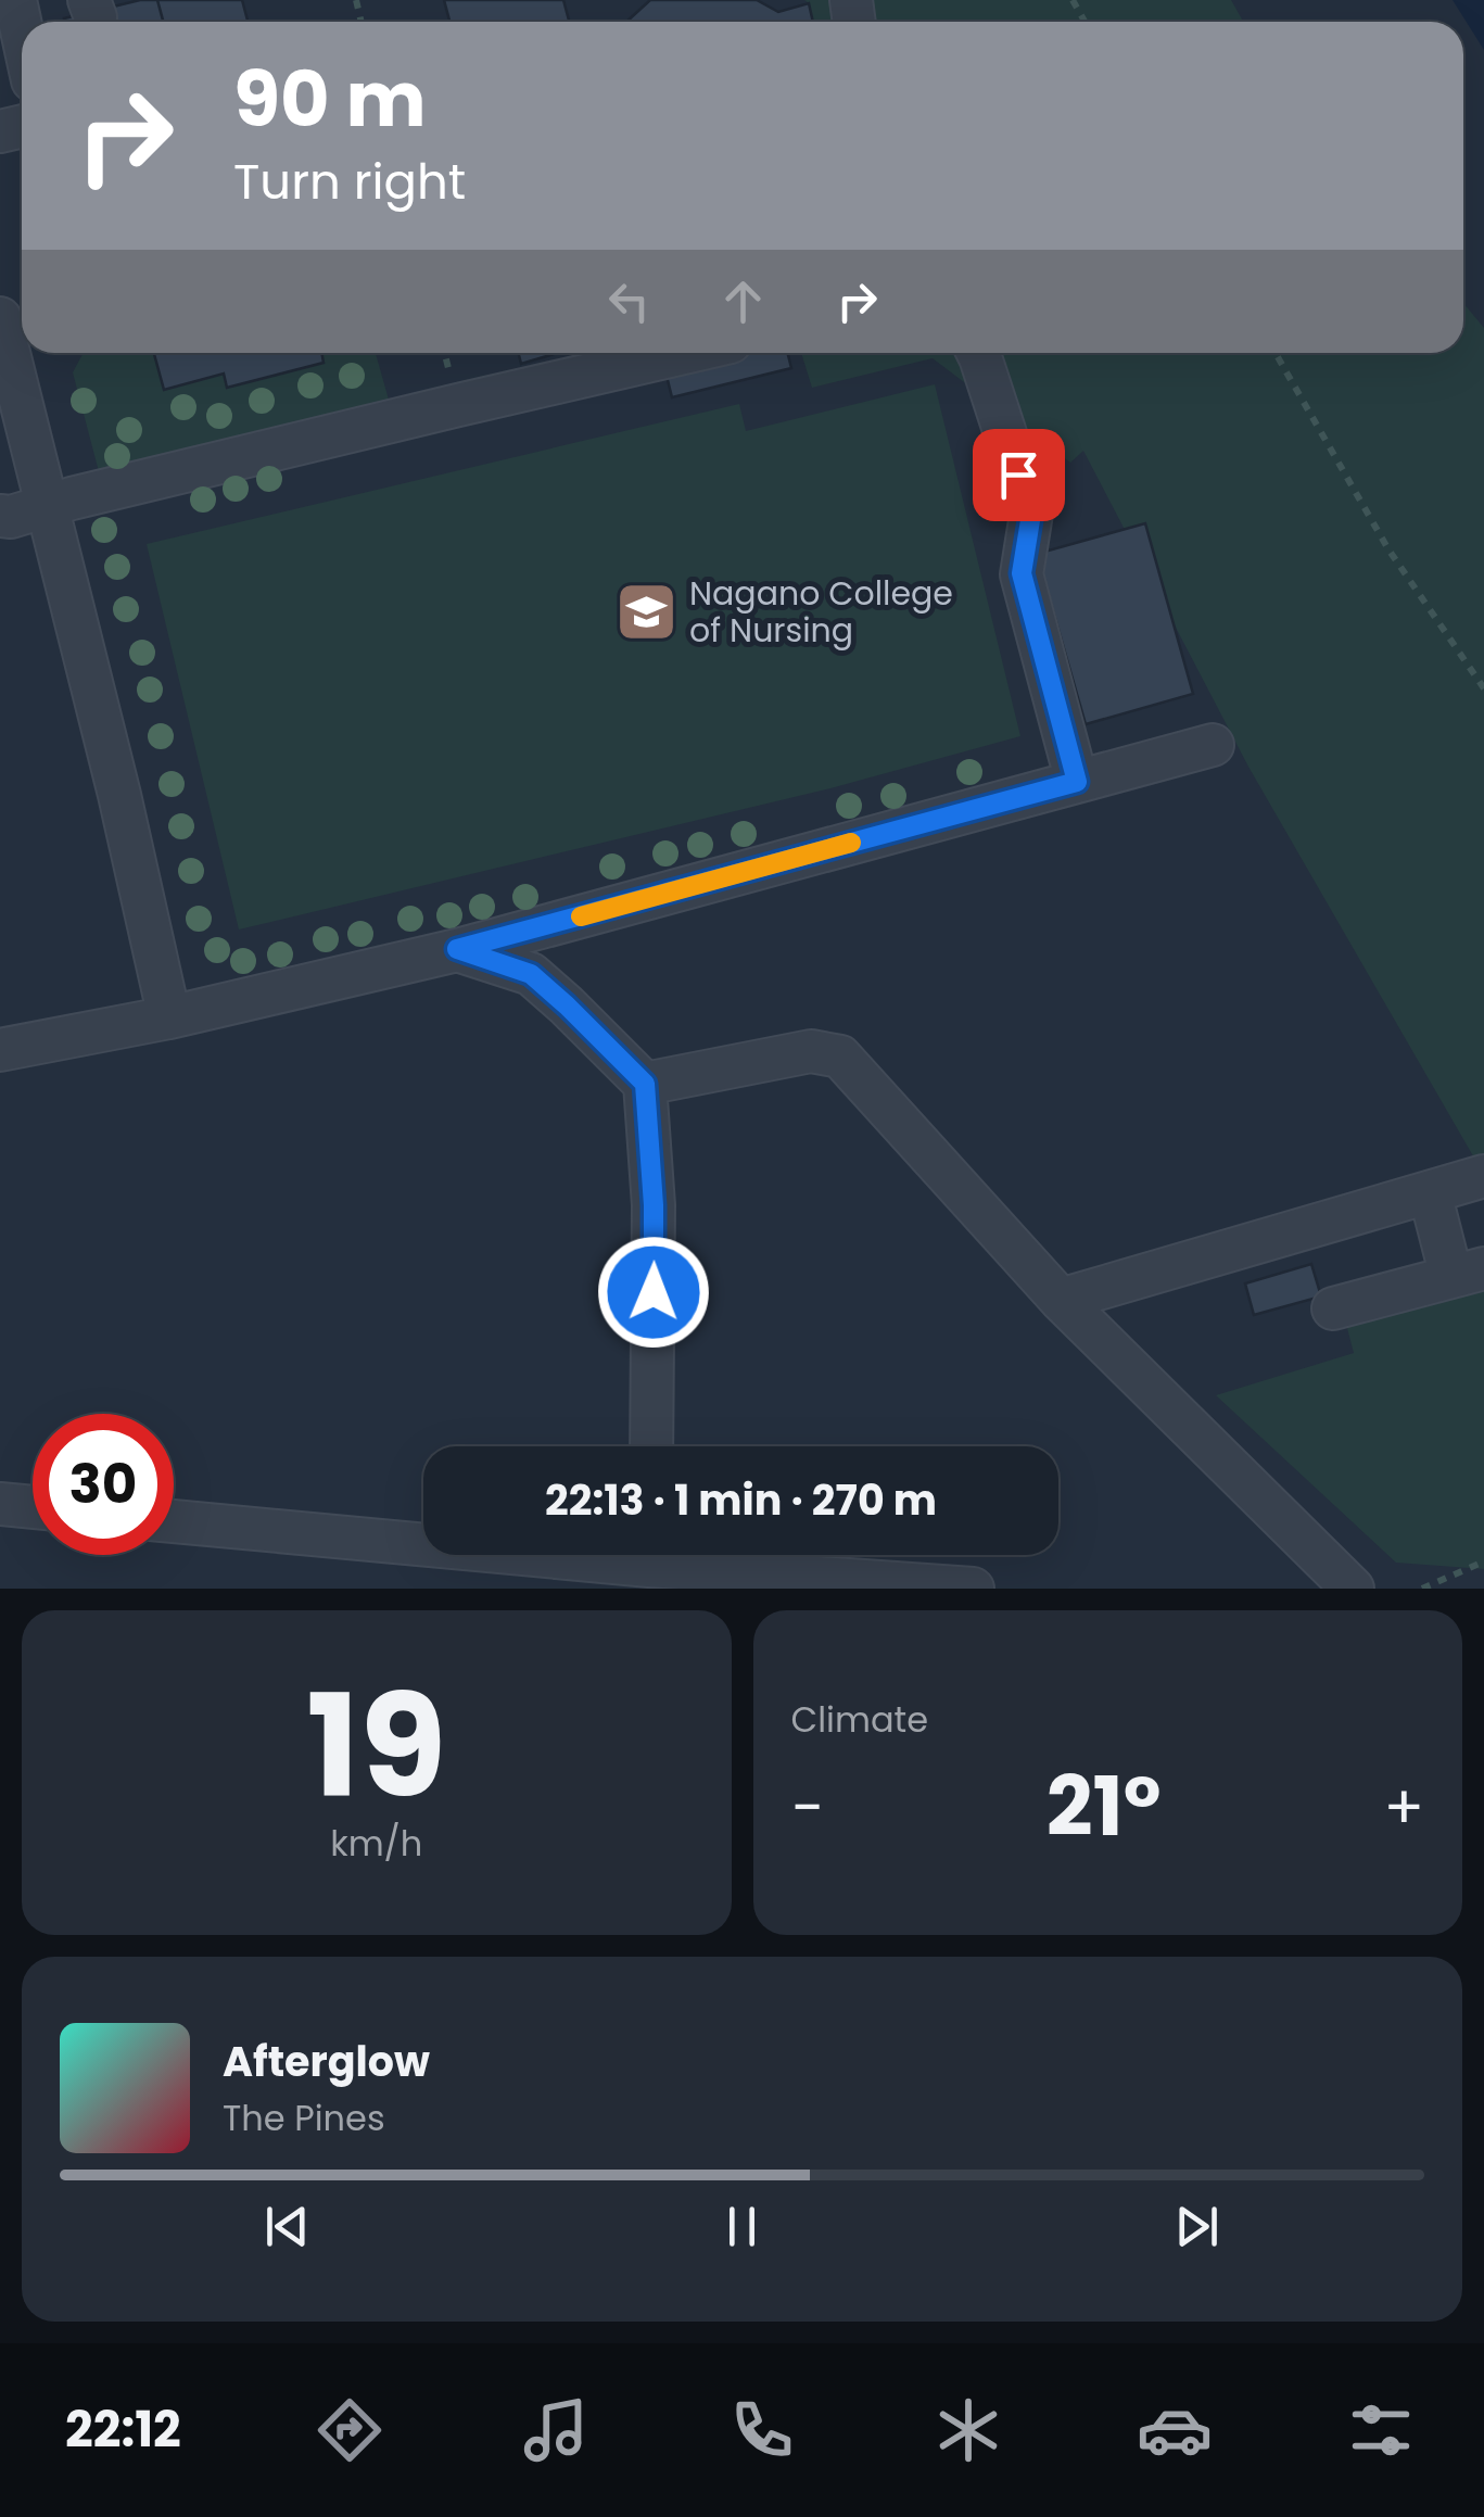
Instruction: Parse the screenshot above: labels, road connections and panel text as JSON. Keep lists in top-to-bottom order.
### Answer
{
  "places": {
    "school or university": ["Nagano College of Nursing"]
  },
  "page": {
    "turn": ["90 m", "Turn right"],
    "limit": "30",
    "trip": "22:13 · 1 min · 270 m",
    "tile": [
      ["19", "km/h"],
      "Climate"
    ],
    "heat": ["−", "21°", "+"],
    "song": ["Afterglow", "The Pines"],
    "tabs": "22:12"
  }
}
